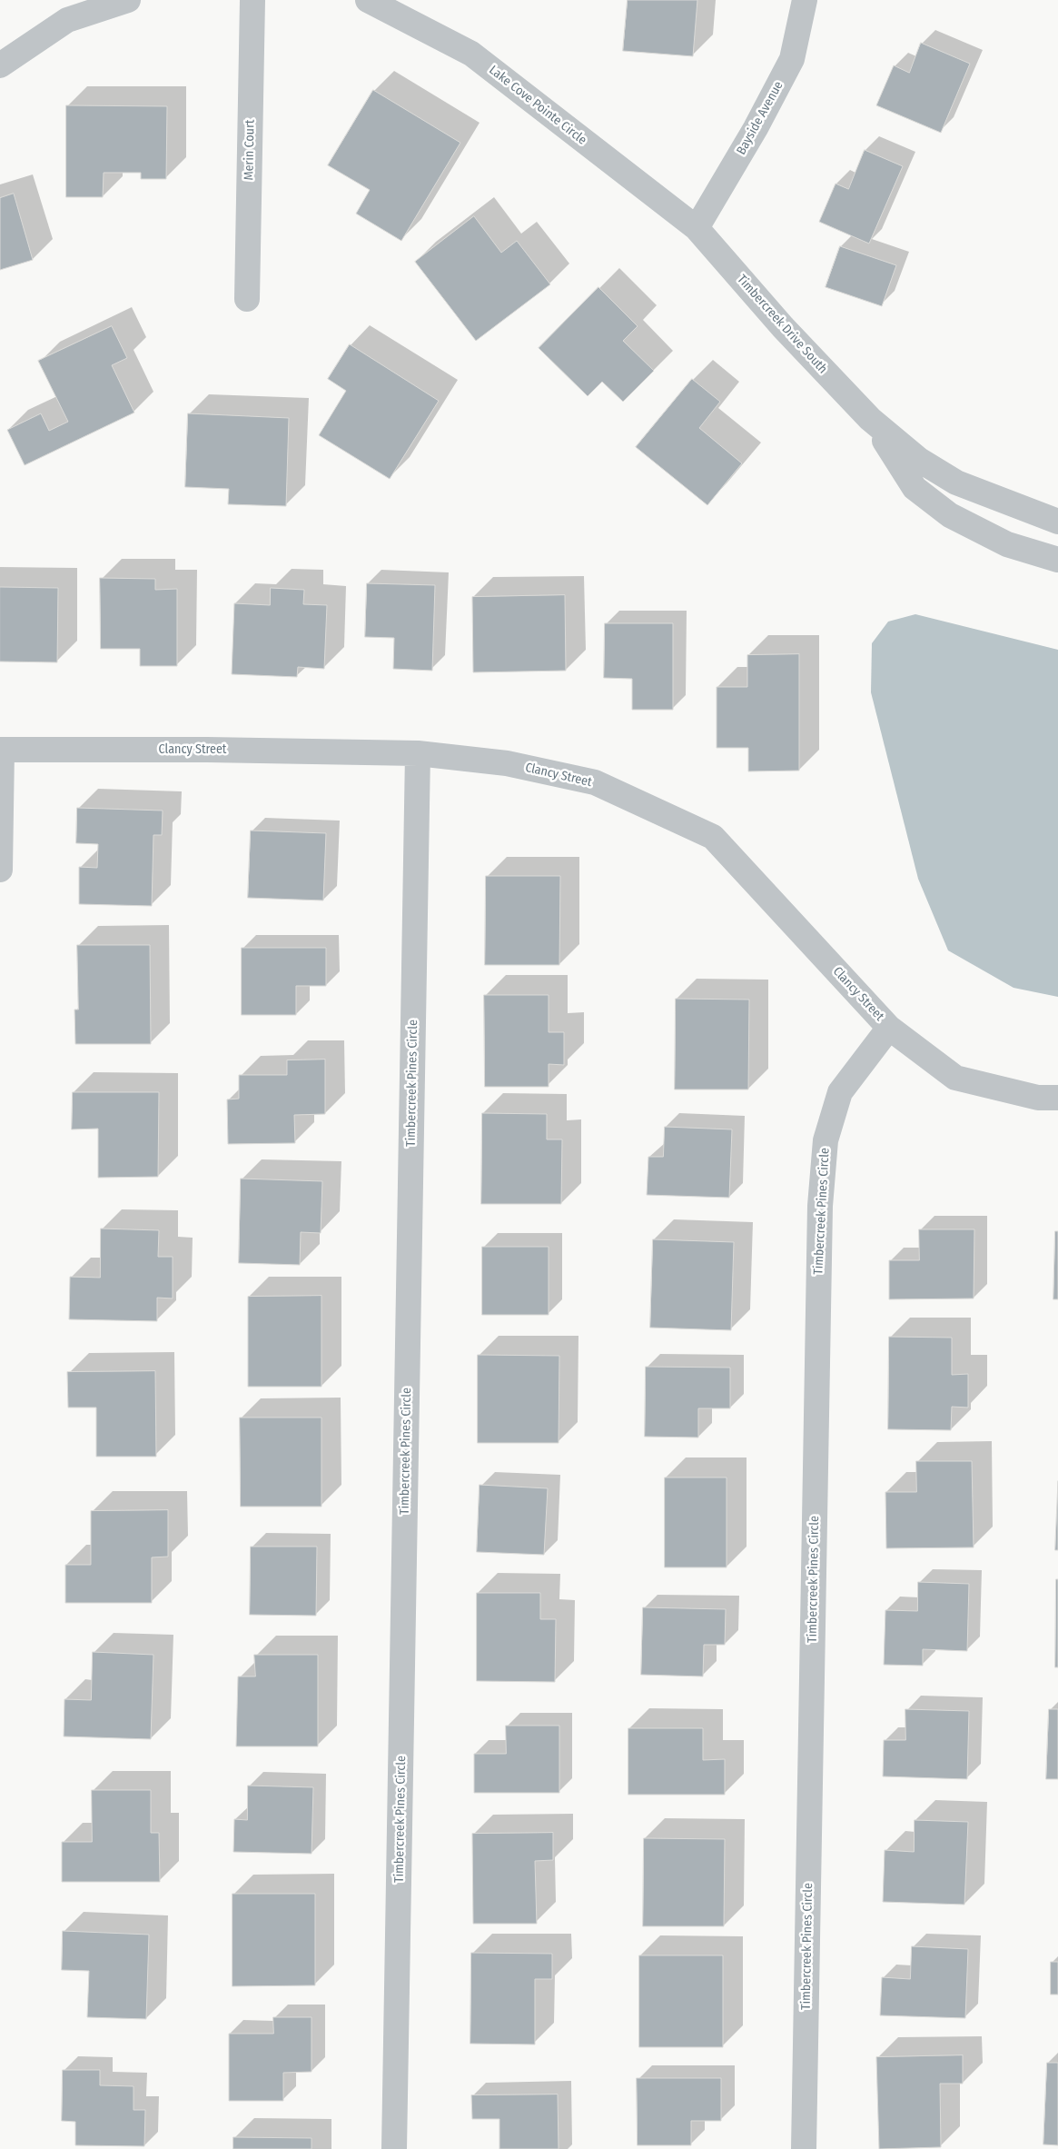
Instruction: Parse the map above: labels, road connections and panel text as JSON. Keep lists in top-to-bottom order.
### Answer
{
  "streets": {
    "street": [
      "Lake Cove Pointe Circle",
      "Bayside Avenue",
      "Merin Court",
      "Timbercreek Drive South",
      "Clancy Street",
      "Timbercreek Pines Circle"
    ]
  },
  "crossings": [
    ["Lake Cove Pointe Circle", "Bayside Avenue"],
    ["Lake Cove Pointe Circle", "Timbercreek Drive South"],
    ["Bayside Avenue", "Timbercreek Drive South"],
    ["Clancy Street", "Timbercreek Pines Circle"]
  ]
}
